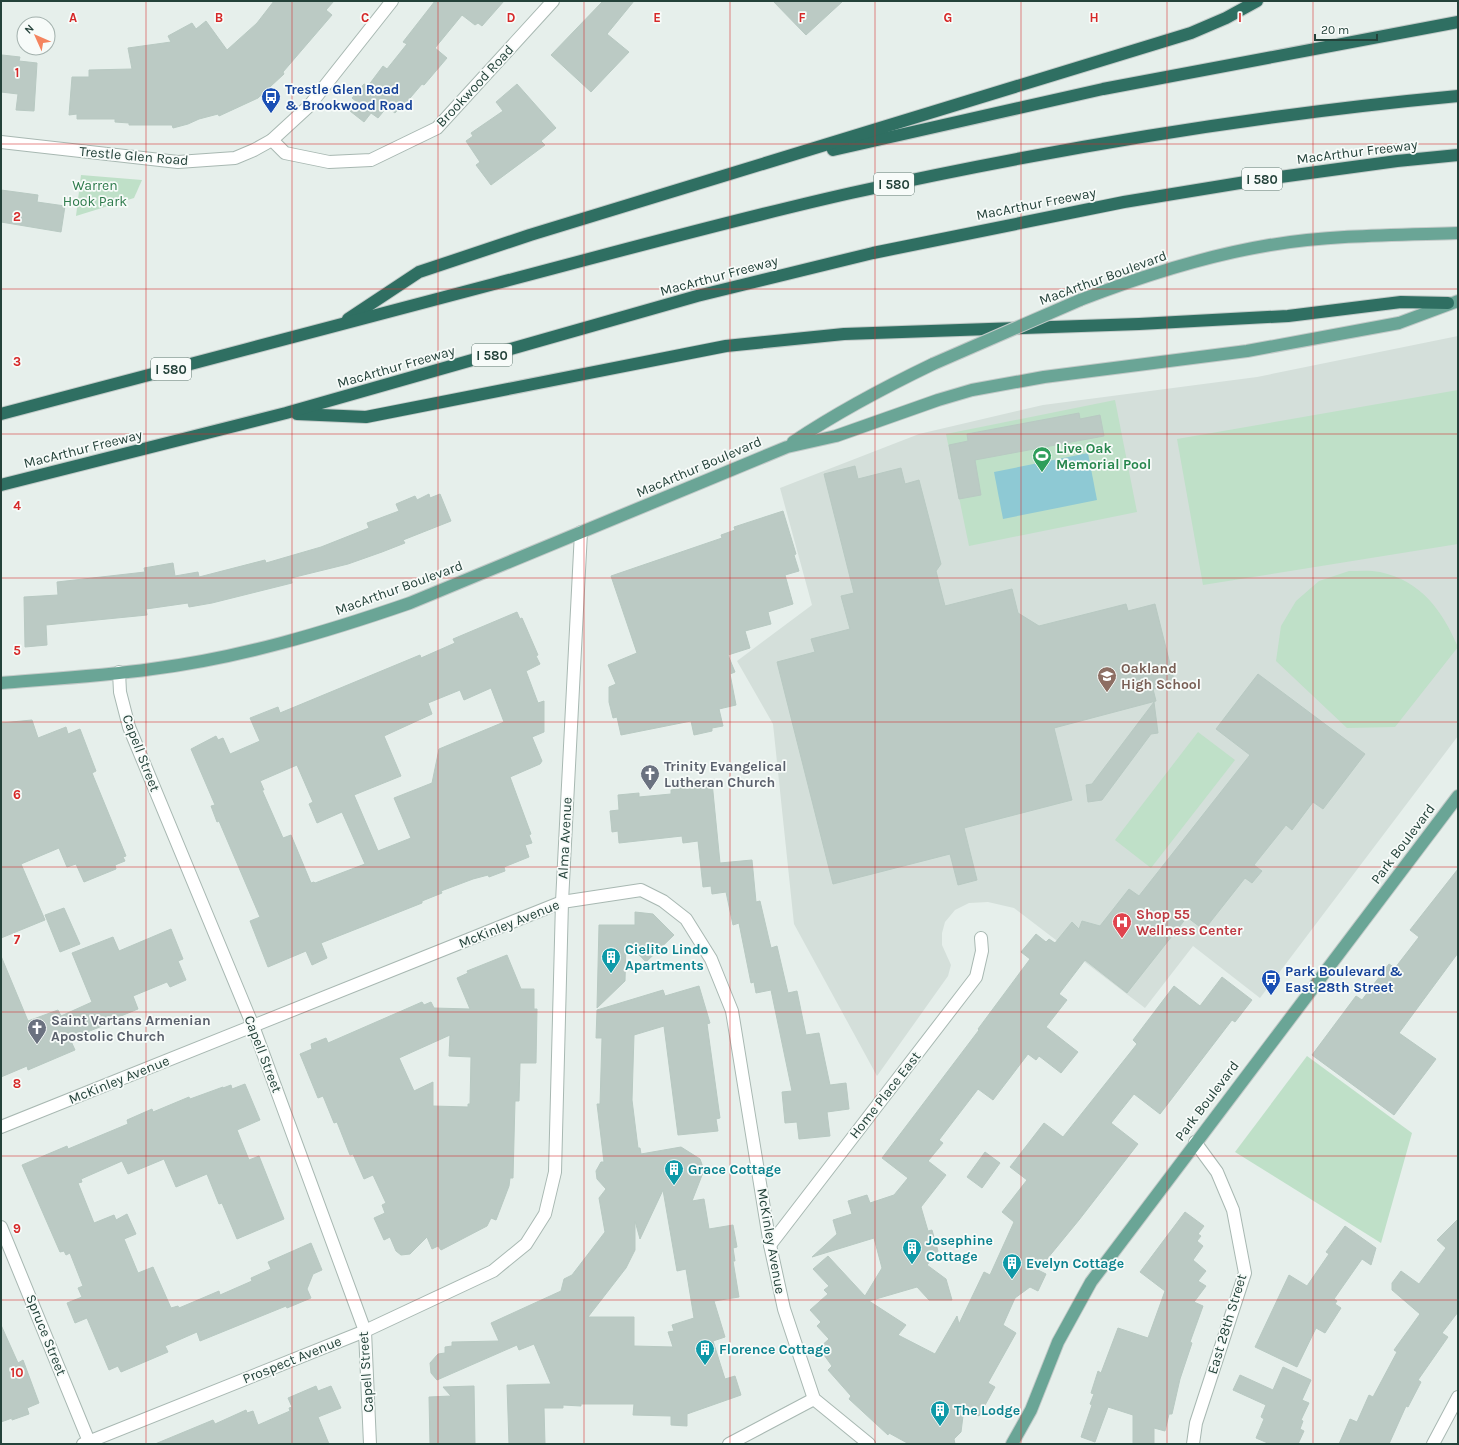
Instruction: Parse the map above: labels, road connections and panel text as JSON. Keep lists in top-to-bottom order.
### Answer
{
  "streets": {
    "highway": ["MacArthur Freeway", "I 580"],
    "main road": ["MacArthur Boulevard", "Park Boulevard"],
    "street": [
      "Brookwood Road",
      "Trestle Glen Road",
      "Capell Street",
      "Alma Avenue",
      "McKinley Avenue",
      "Home Place East",
      "East 28th Street",
      "Spruce Street",
      "Prospect Avenue"
    ]
  },
  "crossings": [
    ["Brookwood Road", "Trestle Glen Road"],
    ["MacArthur Boulevard", "Capell Street"],
    ["MacArthur Boulevard", "Alma Avenue"],
    ["Capell Street", "McKinley Avenue"],
    ["Capell Street", "Prospect Avenue"],
    ["Alma Avenue", "McKinley Avenue"],
    ["Alma Avenue", "Prospect Avenue"],
    ["Park Boulevard", "East 28th Street"],
    ["McKinley Avenue", "Home Place East"],
    ["Spruce Street", "Prospect Avenue"]
  ],
  "parks": ["Warren Hook Park"],
  "places": {
    "bus stop": ["Trestle Glen Road & Brookwood Road", "Park Boulevard & East 28th Street"],
    "sports": ["Live Oak Memorial Pool"],
    "school or university": ["Oakland High School"],
    "church": ["Trinity Evangelical Lutheran Church", "Saint Vartans Armenian Apostolic Church"],
    "hospital": ["Shop 55 Wellness Center"],
    "building": [
      "Cielito Lindo Apartments",
      "Grace Cottage",
      "Josephine Cottage",
      "Evelyn Cottage",
      "Florence Cottage",
      "The Lodge"
    ]
  },
  "scale_bar": "20 m",
  "north": "top left",
  "grid": {
    "columns": [
      "A",
      "B",
      "C",
      "D",
      "E",
      "F",
      "G",
      "H",
      "I"
    ],
    "rows": [
      "1",
      "2",
      "3",
      "4",
      "5",
      "6",
      "7",
      "8",
      "9",
      "10"
    ]
  }
}
